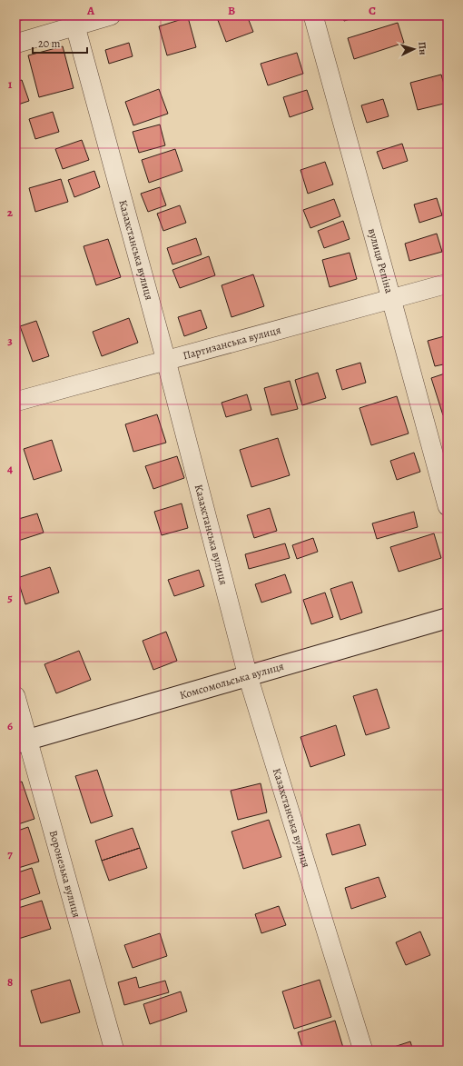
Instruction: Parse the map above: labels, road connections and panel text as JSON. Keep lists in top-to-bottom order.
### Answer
{
  "streets": {
    "street": [
      "Казахстанська вулиця",
      "вулиця Рєпіна",
      "Партизанська вулиця",
      "Комсомольська вулиця",
      "Воронезька вулиця"
    ]
  },
  "crossings": [
    ["Казахстанська вулиця", "Партизанська вулиця"],
    ["Казахстанська вулиця", "Комсомольська вулиця"],
    ["вулиця Рєпіна", "Партизанська вулиця"],
    ["Комсомольська вулиця", "Воронезька вулиця"]
  ],
  "scale_bar": "20 m",
  "north": "right",
  "grid": {
    "columns": ["A", "B", "C"],
    "rows": [
      "1",
      "2",
      "3",
      "4",
      "5",
      "6",
      "7",
      "8"
    ]
  }
}
